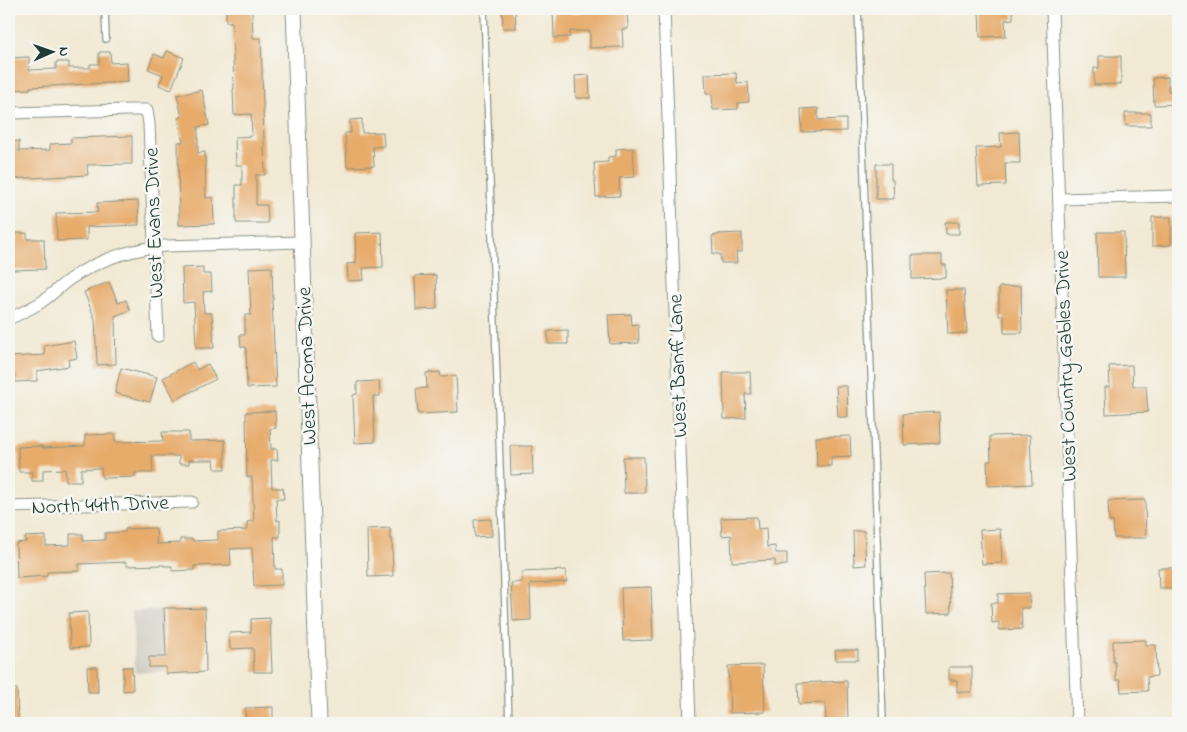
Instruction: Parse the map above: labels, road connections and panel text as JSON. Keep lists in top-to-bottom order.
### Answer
{
  "streets": {
    "street": [
      "West Evans Drive",
      "West Acoma Drive",
      "West Banff Lane",
      "West Country Gables Drive",
      "North 44th Drive"
    ]
  },
  "north": "right"
}
